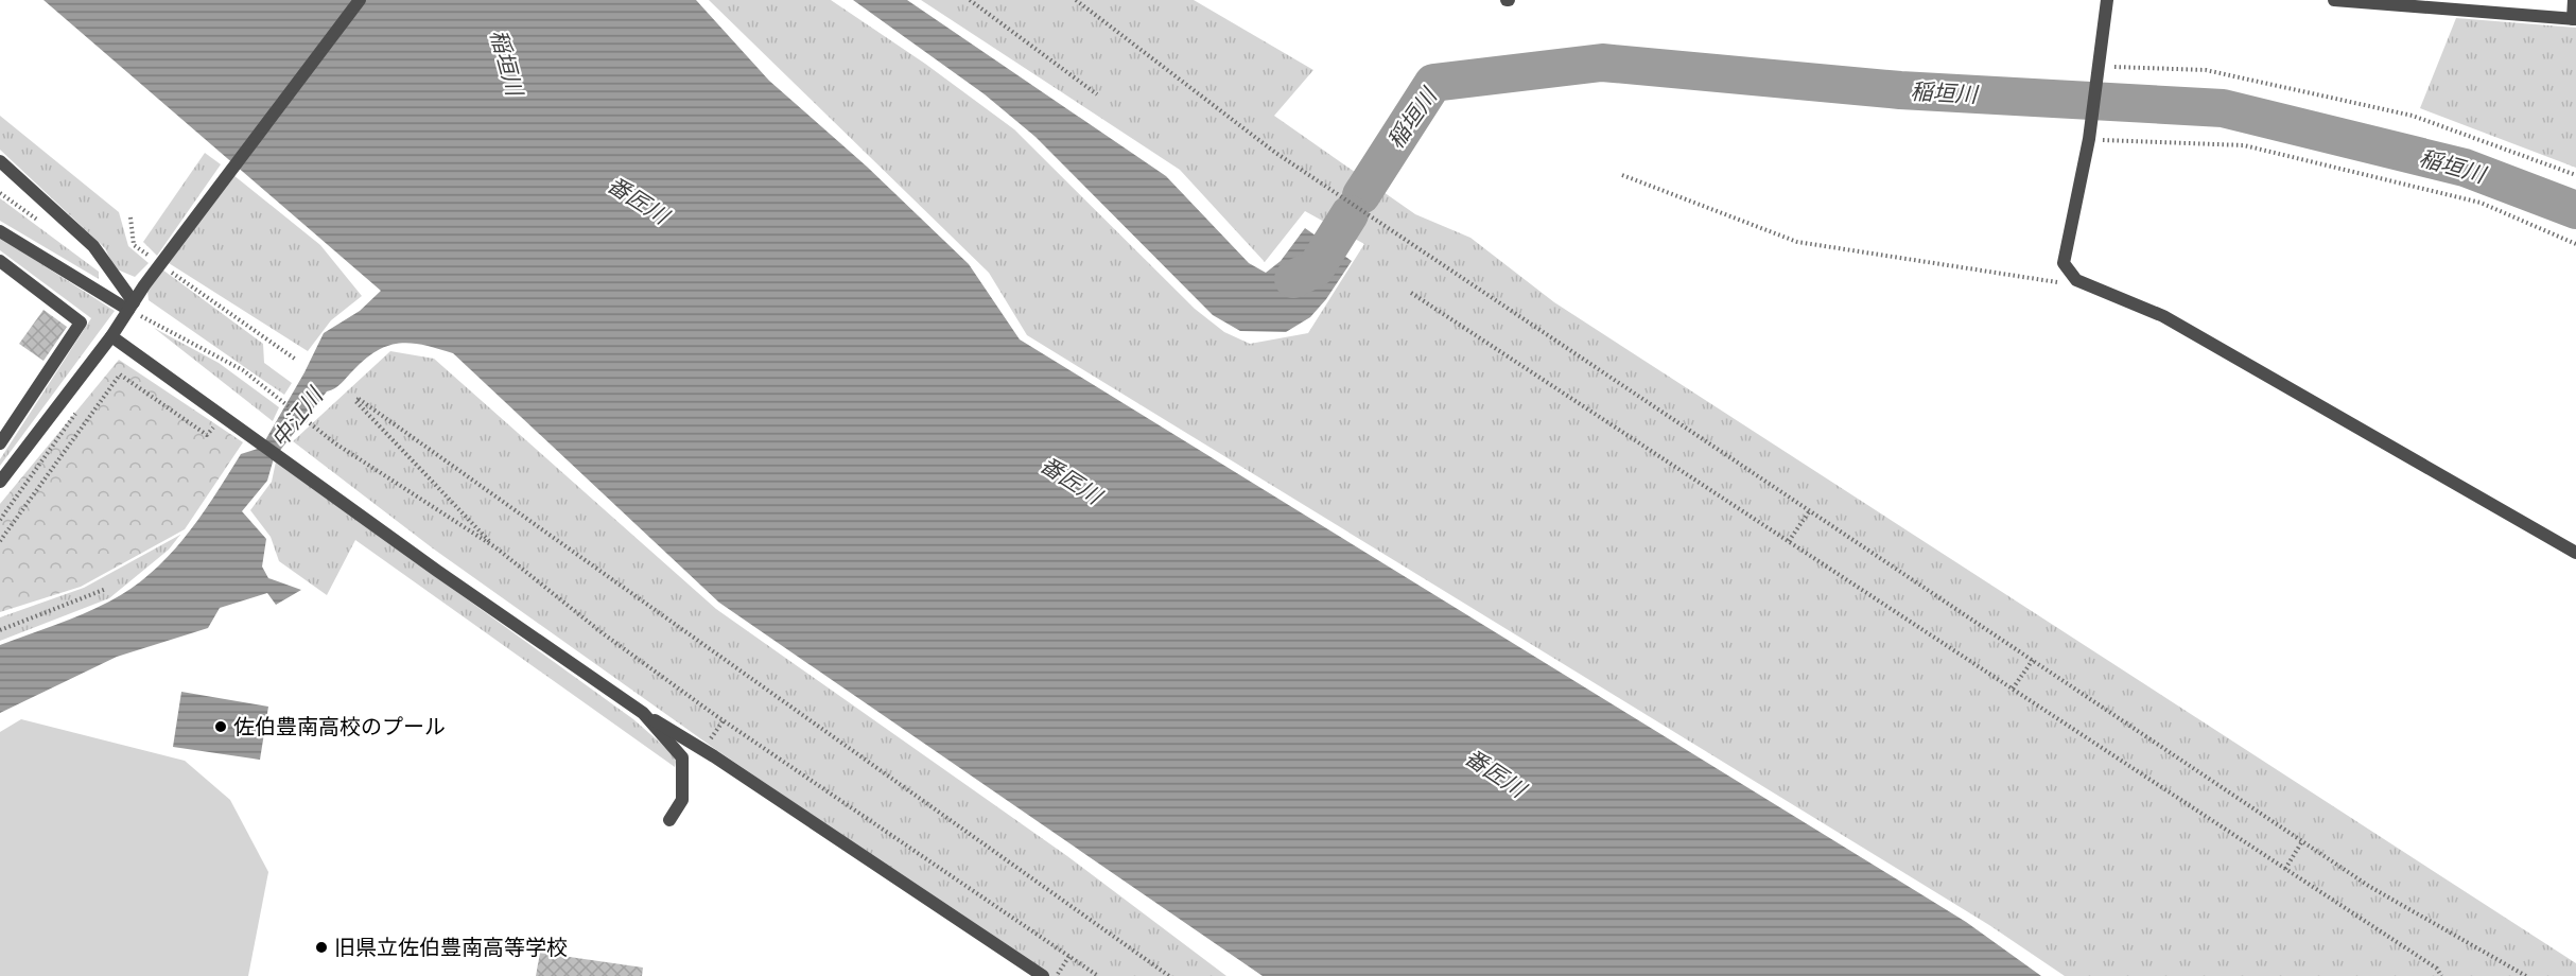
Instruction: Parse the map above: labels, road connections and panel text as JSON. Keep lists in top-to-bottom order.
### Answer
{
  "water": ["稲垣川", "番匠川", "中江川"],
  "places": ["佐伯豊南高校のプール", "旧県立佐伯豊南高等学校"]
}
